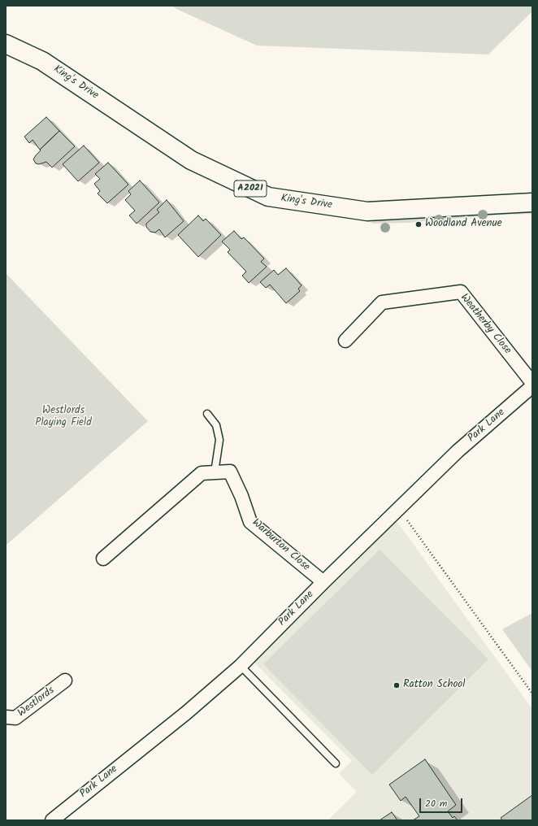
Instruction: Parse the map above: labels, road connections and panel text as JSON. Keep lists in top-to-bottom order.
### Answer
{
  "streets": {
    "main road": ["King's Drive", "A2021"],
    "street": [
      "Weatherby Close",
      "Park Lane",
      "Warburton Close",
      "Westlords"
    ]
  },
  "crossings": [
    ["Park Lane", "Warburton Close"]
  ],
  "parks": ["Westlords Playing Field"],
  "places": ["Woodland Avenue", "Ratton School"],
  "scale_bar": "20 m"
}
